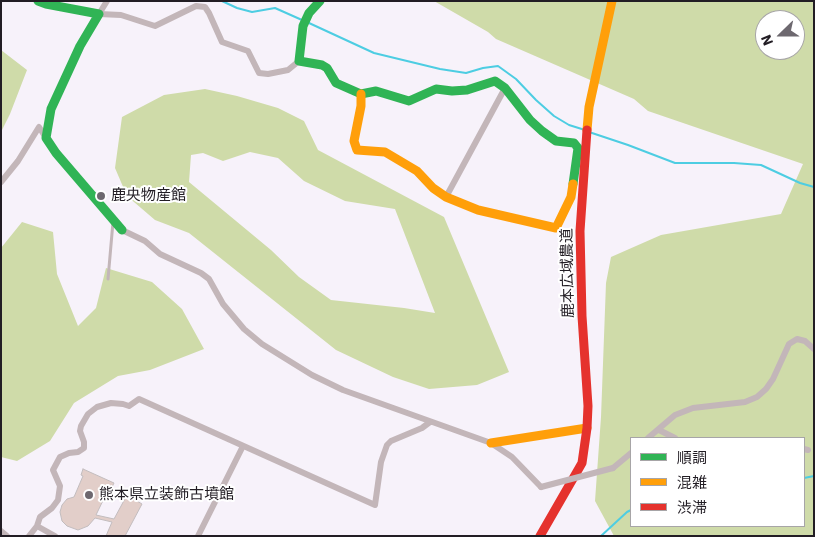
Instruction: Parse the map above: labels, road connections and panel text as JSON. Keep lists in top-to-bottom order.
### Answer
{
  "streets": {
    "street": ["鹿本広域農道"]
  },
  "places": ["鹿央物産館", "熊本県立装飾古墳館"],
  "legend": ["順調", "混雑", "渋滞"],
  "north": "left"
}
